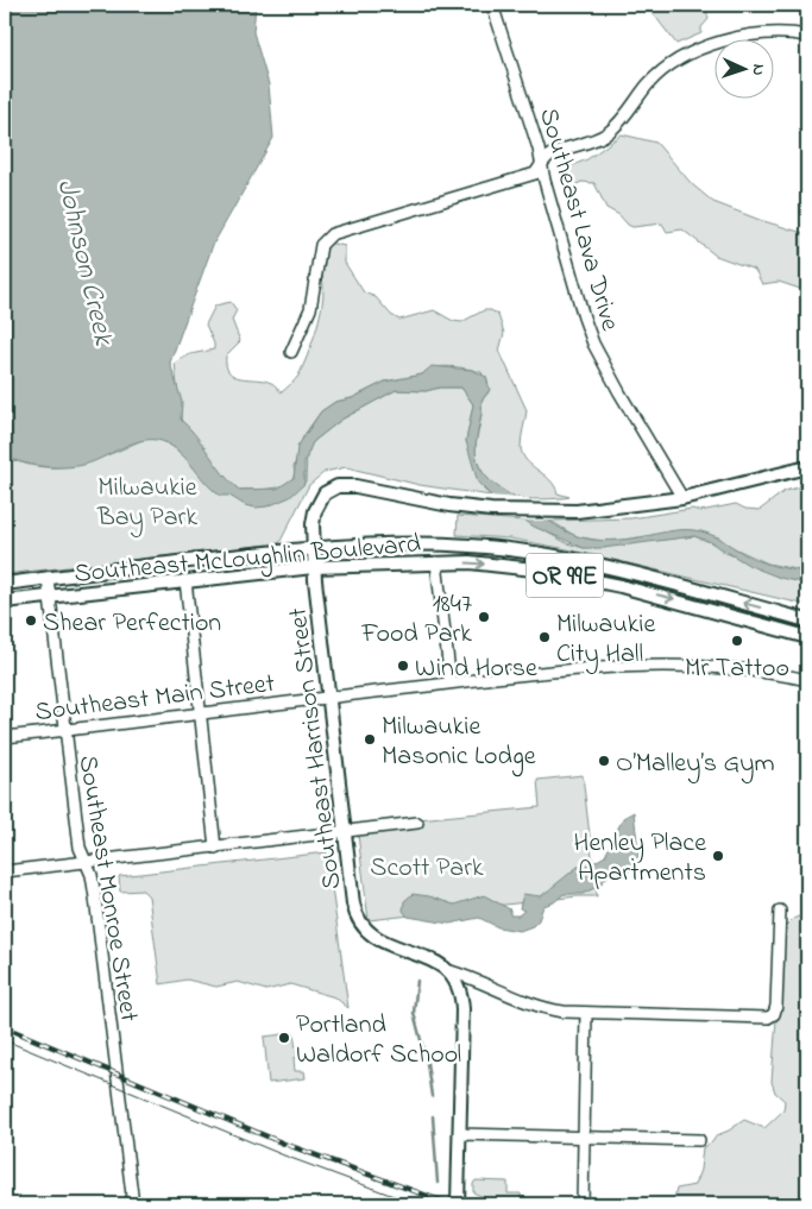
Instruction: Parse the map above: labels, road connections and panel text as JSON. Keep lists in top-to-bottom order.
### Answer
{
  "streets": {
    "main road": ["Southeast McLoughlin Boulevard", "OR 99E", "Southeast Harrison Street"],
    "street": ["Southeast Lava Drive", "Southeast Main Street", "Southeast Monroe Street"]
  },
  "crossings": [
    ["Southeast Lava Drive", "Southeast Harrison Street"],
    ["Southeast McLoughlin Boulevard", "Southeast Harrison Street"],
    ["Southeast McLoughlin Boulevard", "Southeast Monroe Street"],
    ["Southeast Main Street", "Southeast Harrison Street"],
    ["Southeast Main Street", "Southeast Monroe Street"]
  ],
  "water": ["Johnson Creek"],
  "parks": ["Milwaukie Bay Park", "Scott Park"],
  "places": [
    "1847 Food Park",
    "Shear Perfection",
    "Milwaukie City Hall",
    "Mr Tattoo",
    "Wind Horse",
    "Milwaukie Masonic Lodge",
    "O’Malley’s Gym",
    "Henley Place Apartments",
    "Portland Waldorf School"
  ],
  "north": "right"
}
